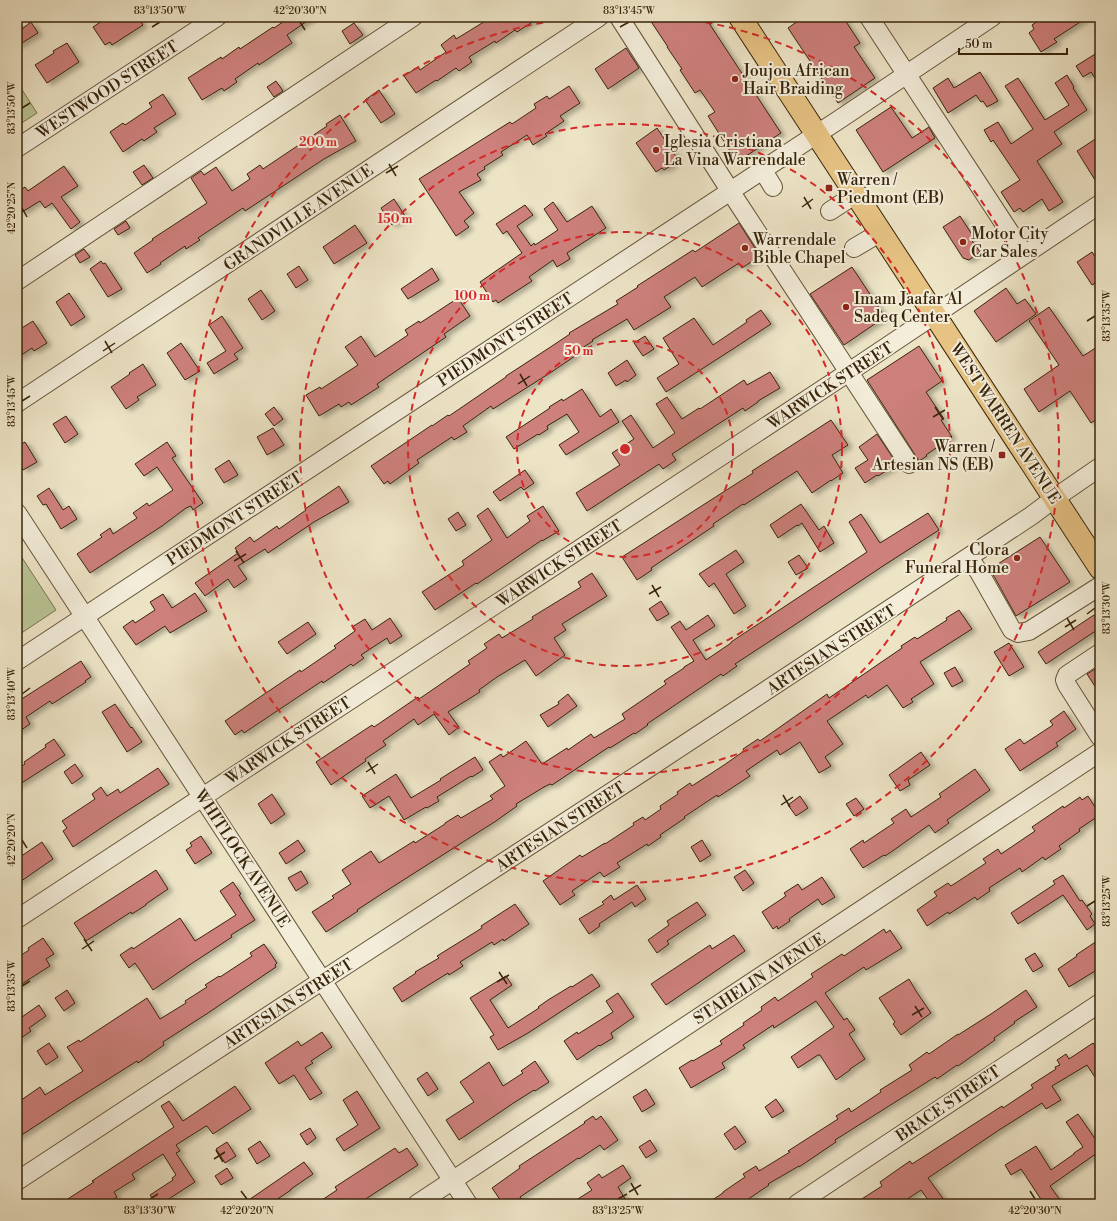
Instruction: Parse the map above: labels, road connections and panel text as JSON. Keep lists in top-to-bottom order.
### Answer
{
  "streets": {
    "main road": ["WEST WARREN AVENUE"],
    "street": [
      "WESTWOOD STREET",
      "GRANDVILLE AVENUE",
      "PIEDMONT STREET",
      "WARWICK STREET",
      "ARTESIAN STREET",
      "WHITLOCK AVENUE",
      "STAHELIN AVENUE",
      "BRACE STREET"
    ]
  },
  "crossings": [
    ["PIEDMONT STREET", "WEST WARREN AVENUE"],
    ["PIEDMONT STREET", "WHITLOCK AVENUE"],
    ["WARWICK STREET", "WEST WARREN AVENUE"],
    ["WARWICK STREET", "WHITLOCK AVENUE"],
    ["WEST WARREN AVENUE", "ARTESIAN STREET"],
    ["ARTESIAN STREET", "WHITLOCK AVENUE"],
    ["WHITLOCK AVENUE", "STAHELIN AVENUE"]
  ],
  "places": {
    "other": [
      "Joujou African Hair Braiding",
      "Iglesia Cristiana La Vina Warrendale",
      "Motor City Car Sales",
      "Warrendale Bible Chapel",
      "Imam Jaafar Al Sadeq Center",
      "Clora Funeral Home"
    ],
    "transit": ["Warren / Piedmont (EB)", "Warren / Artesian NS (EB)"]
  },
  "scale_bar": "50 m",
  "coordinates": [
    "83°13'50\"W",
    "42°20'30\"N",
    "83°13'45\"W",
    "42°20'25\"N",
    "83°13'35\"W",
    "83°13'30\"W",
    "83°13'40\"W",
    "42°20'20\"N",
    "83°13'25\"W"
  ],
  "rings": [
    "200 m",
    "150 m",
    "100 m",
    "50 m"
  ]
}
